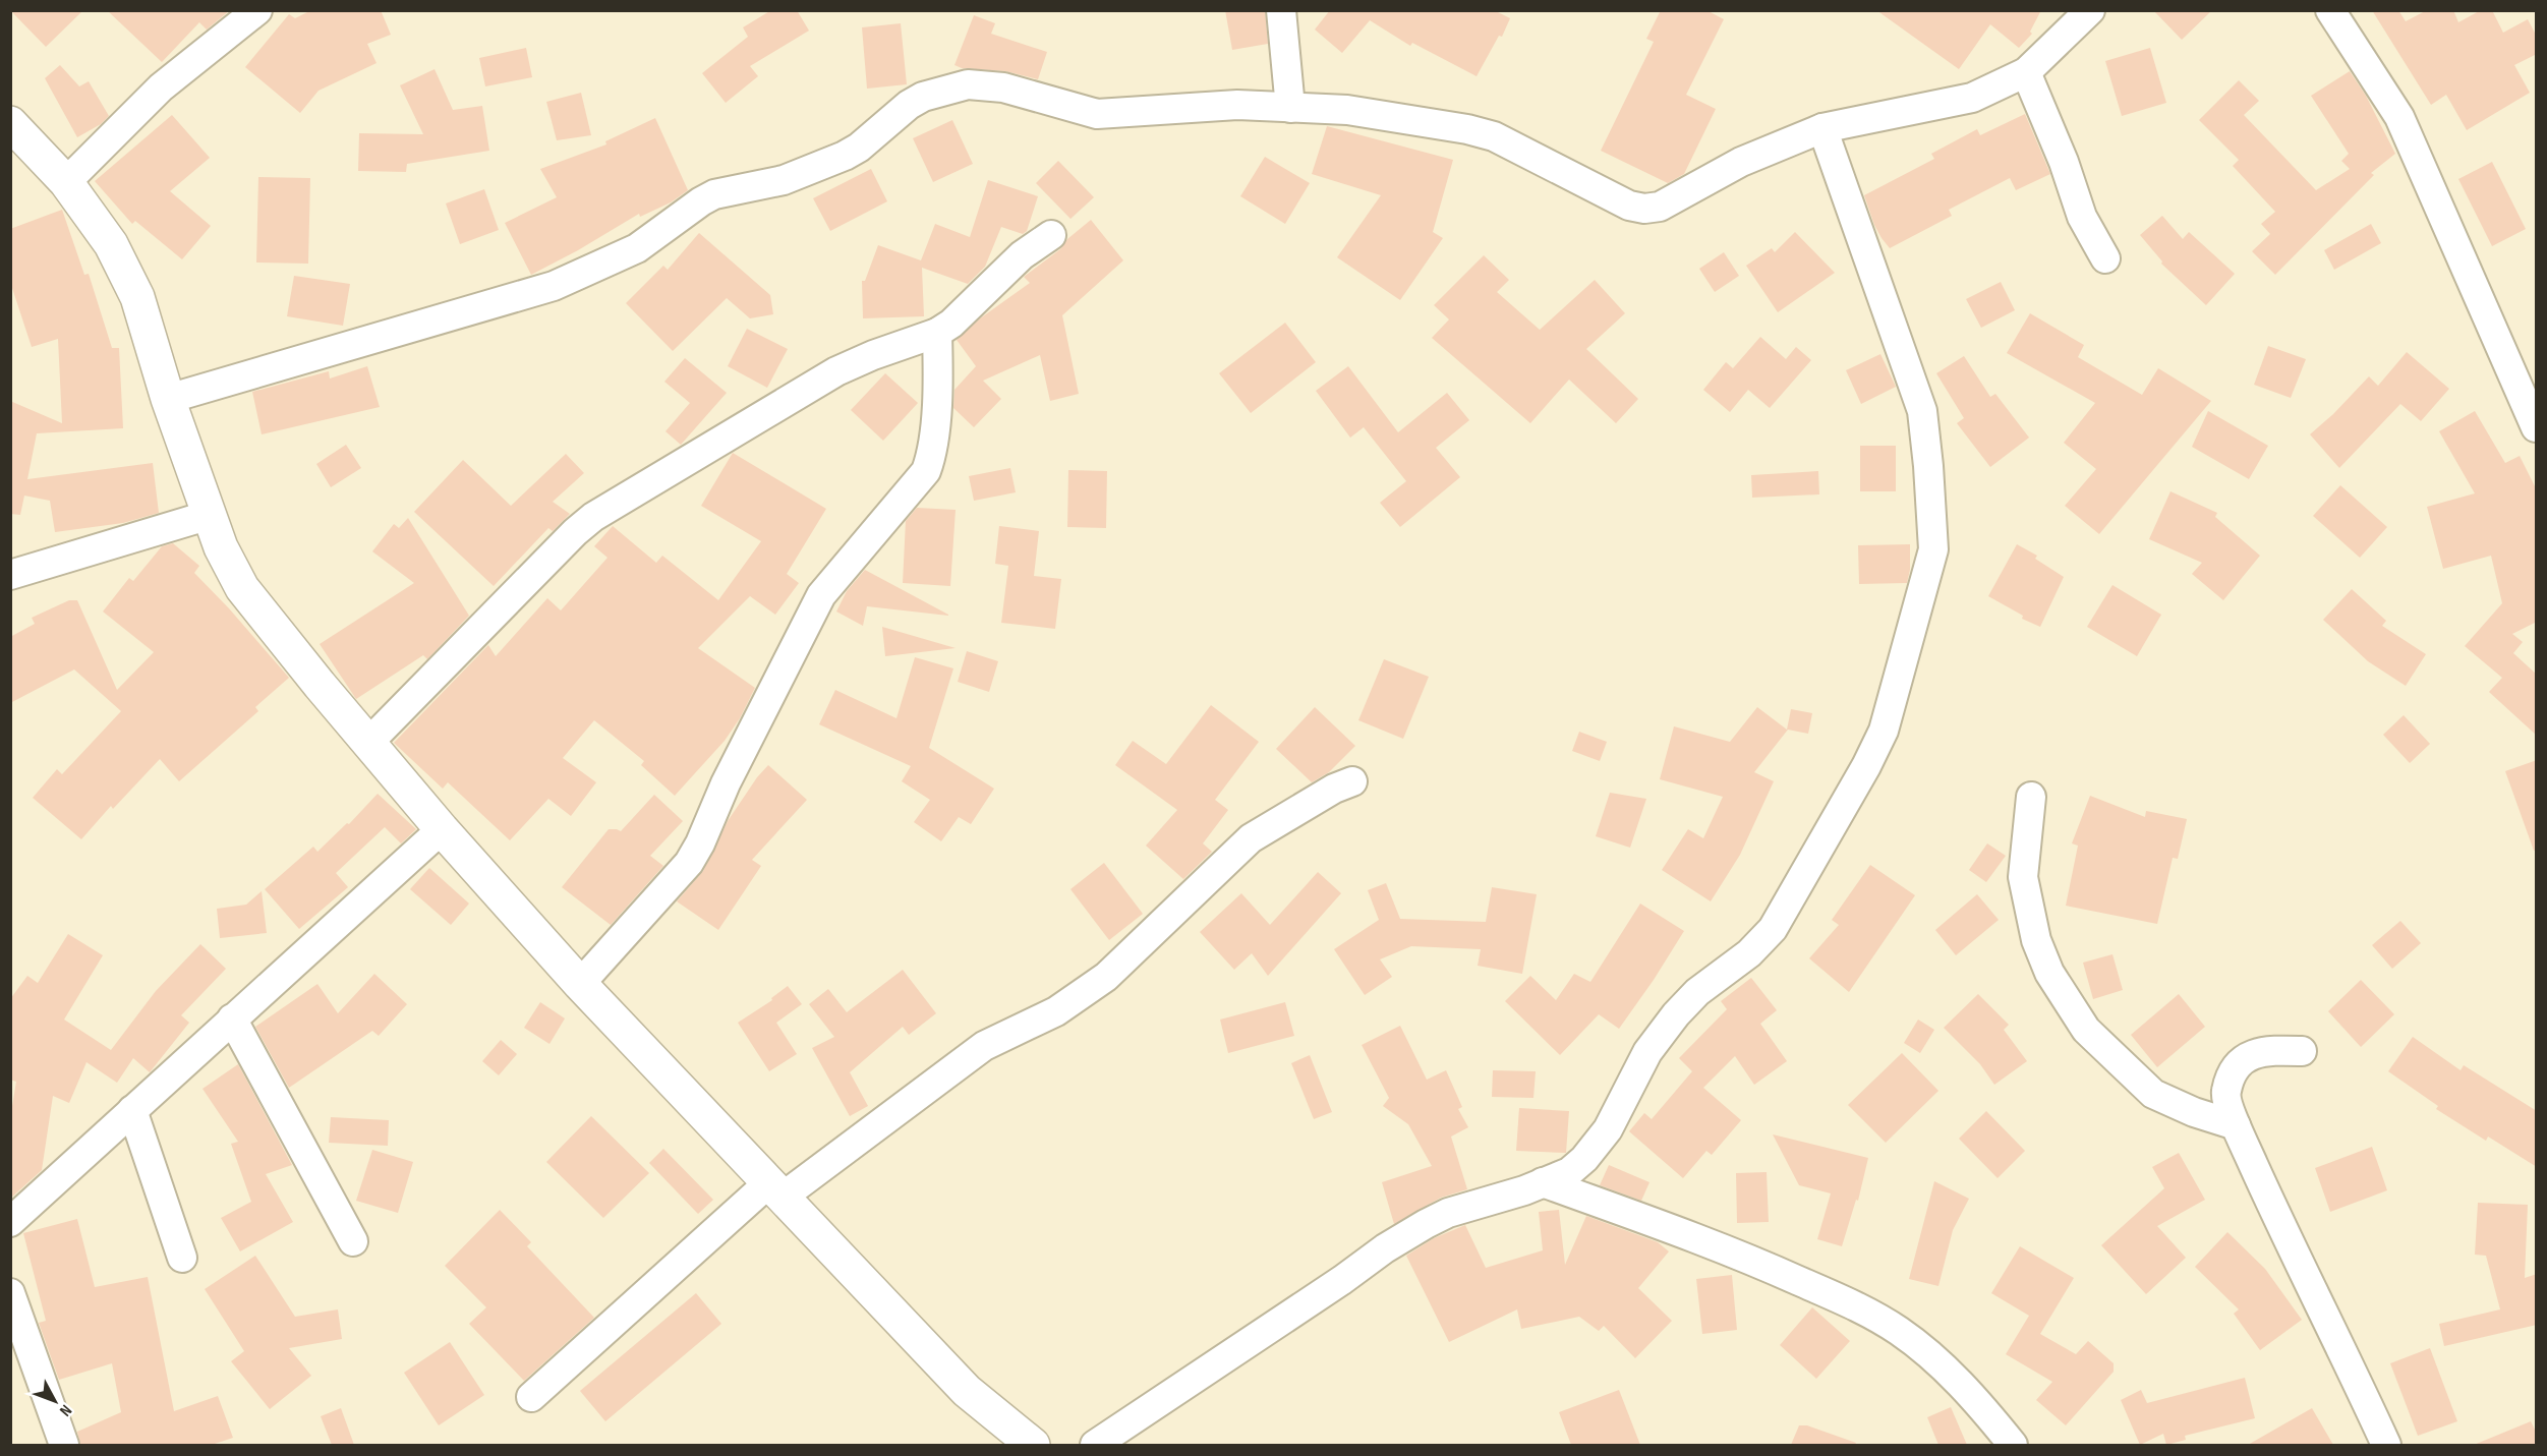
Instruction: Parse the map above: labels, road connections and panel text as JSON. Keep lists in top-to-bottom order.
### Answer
{
  "north": "bottom right"
}
